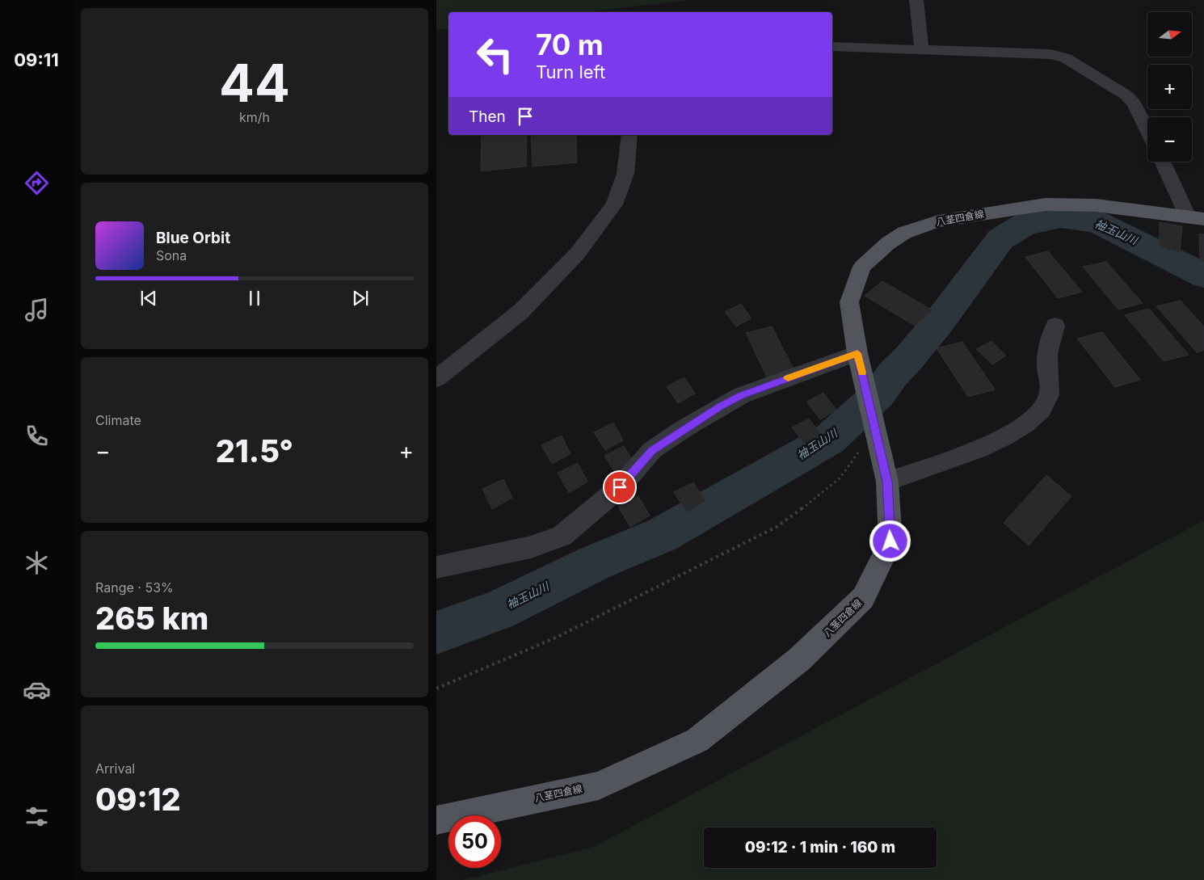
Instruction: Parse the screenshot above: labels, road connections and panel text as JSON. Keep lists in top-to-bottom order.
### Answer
{
  "streets": {
    "main road": ["八茎四倉線"]
  },
  "water": ["袖玉山川"],
  "north": "right",
  "page": {
    "tabs": "09:11",
    "tile": [
      ["44", "km/h"],
      "Climate",
      ["Range · 53%", "265 km"],
      ["Arrival", "09:12"]
    ],
    "map_buttons": ["+", "−"],
    "turn": ["70 m", "Turn left"],
    "then": "Then",
    "song": ["Blue Orbit", "Sona"],
    "heat": ["−", "21.5°", "+"],
    "limit": "50",
    "trip": "09:12 · 1 min · 160 m"
  }
}
